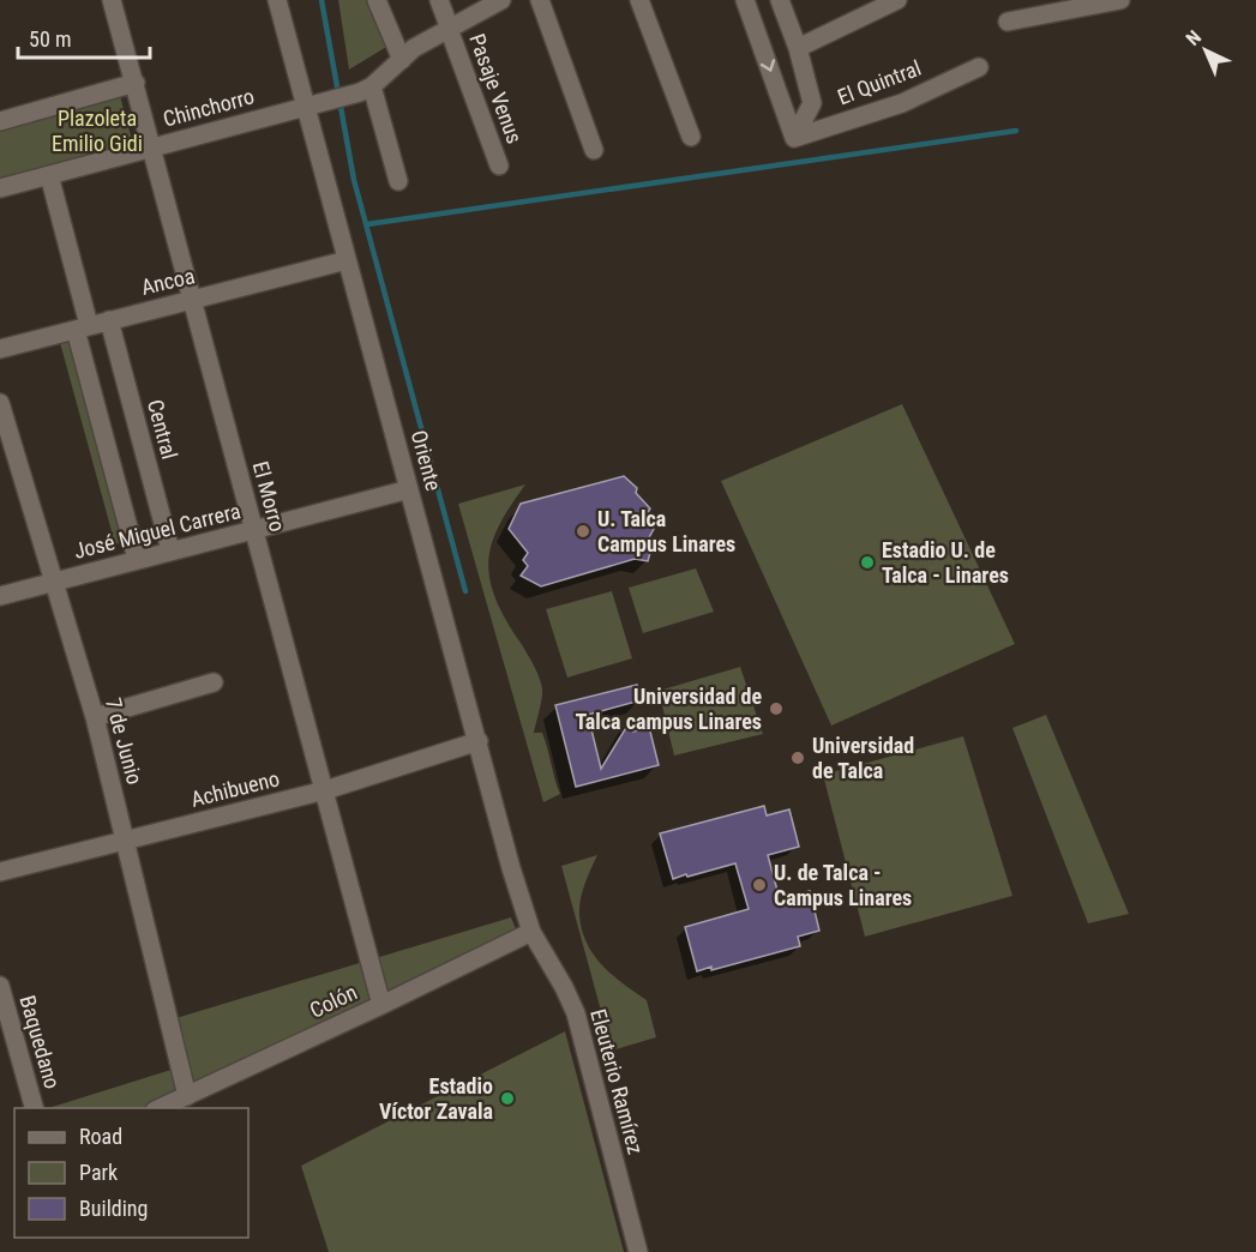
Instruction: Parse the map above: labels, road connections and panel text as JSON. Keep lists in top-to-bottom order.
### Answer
{
  "streets": {
    "street": [
      "El Quintral",
      "Pasaje Venus",
      "Chinchorro",
      "Ancoa",
      "Central",
      "Oriente",
      "El Morro",
      "José Miguel Carrera",
      "7 de Junio",
      "Achibueno",
      "Colón",
      "Baquedano",
      "Eleuterio Ramírez"
    ]
  },
  "crossings": [
    ["Chinchorro", "Oriente"],
    ["Chinchorro", "El Morro"],
    ["Ancoa", "Central"],
    ["Ancoa", "Oriente"],
    ["Ancoa", "El Morro"],
    ["Central", "José Miguel Carrera"],
    ["Oriente", "José Miguel Carrera"],
    ["Oriente", "Achibueno"],
    ["Oriente", "Colón"],
    ["Oriente", "Eleuterio Ramírez"],
    ["El Morro", "José Miguel Carrera"],
    ["El Morro", "Achibueno"],
    ["El Morro", "Colón"],
    ["José Miguel Carrera", "7 de Junio"],
    ["7 de Junio", "Achibueno"],
    ["7 de Junio", "Colón"],
    ["Colón", "Eleuterio Ramírez"]
  ],
  "parks": ["Plazoleta Emilio Gidi"],
  "places": [
    "U. Talca Campus Linares",
    "Estadio U. de Talca - Linares",
    "Universidad de Talca campus Linares",
    "Universidad de Talca",
    "U. de Talca - Campus Linares",
    "Estadio Víctor Zavala"
  ],
  "legend": ["Road", "Park", "Building"],
  "scale_bar": "50 m",
  "north": "top left"
}
